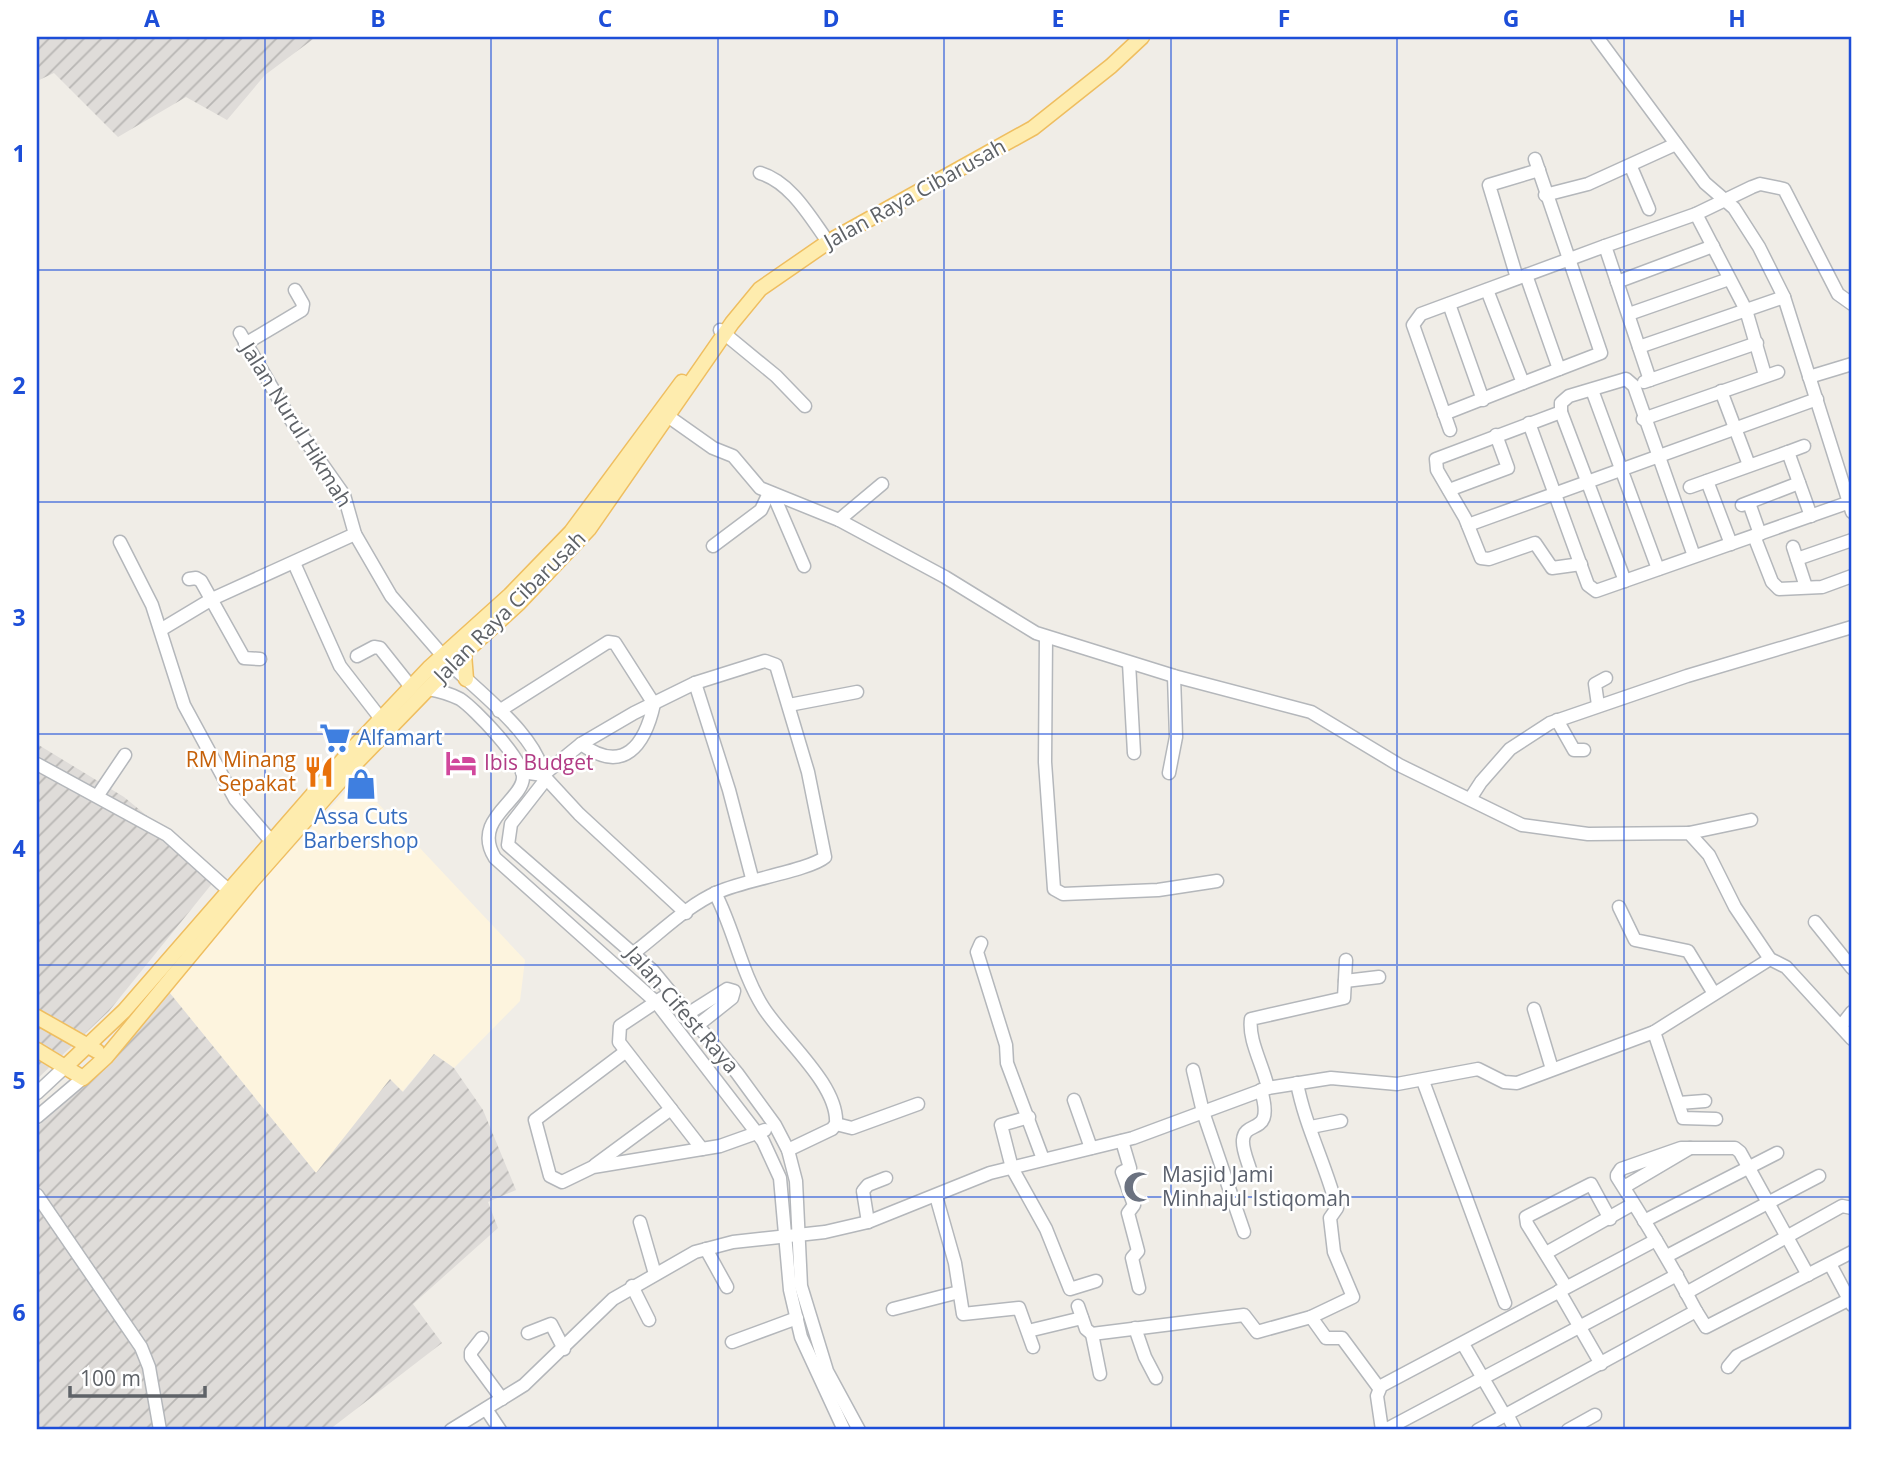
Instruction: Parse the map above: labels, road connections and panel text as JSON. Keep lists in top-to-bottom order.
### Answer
{
  "streets": {
    "main road": ["Jalan Raya Cibarusah"],
    "street": ["Jalan Nurul Hikmah", "Jalan Cifest Raya"]
  },
  "crossings": [
    ["Jalan Raya Cibarusah", "Jalan Nurul Hikmah"]
  ],
  "places": {
    "supermarket": ["Alfamart"],
    "hotel": ["Ibis Budget"],
    "restaurant": ["RM Minang Sepakat"],
    "shop": ["Assa Cuts Barbershop"],
    "mosque": ["Masjid Jami Minhajul Istiqomah"]
  },
  "scale_bar": "100 m",
  "grid": {
    "columns": [
      "A",
      "B",
      "C",
      "D",
      "E",
      "F",
      "G",
      "H"
    ],
    "rows": [
      "1",
      "2",
      "3",
      "4",
      "5",
      "6"
    ]
  }
}
